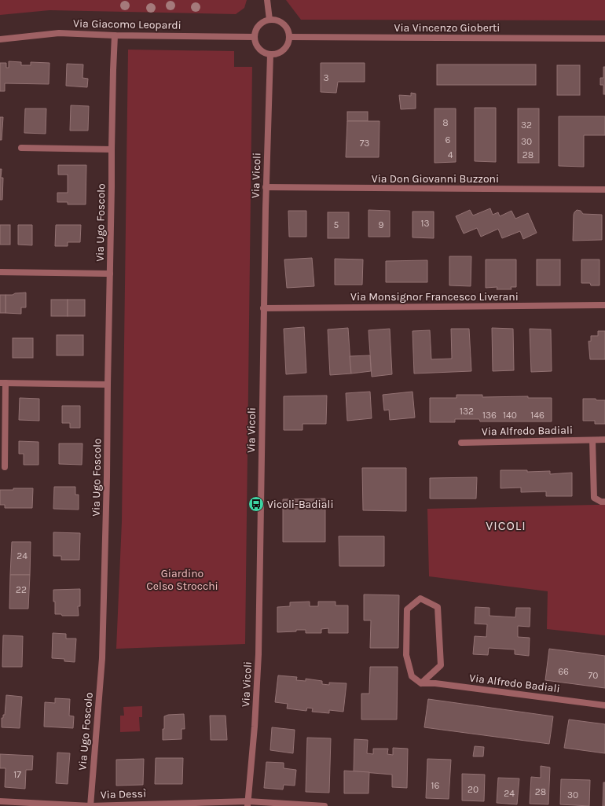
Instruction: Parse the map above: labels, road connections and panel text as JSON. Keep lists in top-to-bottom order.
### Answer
{
  "streets": {
    "street": [
      "Via Giacomo Leopardi",
      "Via Vincenzo Gioberti",
      "Via Vicoli",
      "Via Don Giovanni Buzzoni",
      "Via Ugo Foscolo",
      "Via Monsignor Francesco Liverani",
      "Via Alfredo Badiali",
      "Via Dessì"
    ]
  },
  "crossings": [
    ["Via Giacomo Leopardi", "Via Vincenzo Gioberti"],
    ["Via Giacomo Leopardi", "Via Vicoli"],
    ["Via Giacomo Leopardi", "Via Ugo Foscolo"],
    ["Via Vincenzo Gioberti", "Via Vicoli"],
    ["Via Vicoli", "Via Don Giovanni Buzzoni"],
    ["Via Vicoli", "Via Monsignor Francesco Liverani"],
    ["Via Vicoli", "Via Dessì"],
    ["Via Ugo Foscolo", "Via Dessì"]
  ],
  "districts": ["VICOLI"],
  "parks": ["Giardino Celso Strocchi"],
  "places": {
    "bus stop": ["Vicoli-Badiali"]
  },
  "house_numbers": [
    "3",
    "8",
    "32",
    "6",
    "30",
    "73",
    "4",
    "28",
    "13",
    "5",
    "9",
    "132",
    "136",
    "140",
    "146",
    "24",
    "22",
    "66",
    "70",
    "17",
    "16",
    "20",
    "28",
    "24",
    "30"
  ]
}
